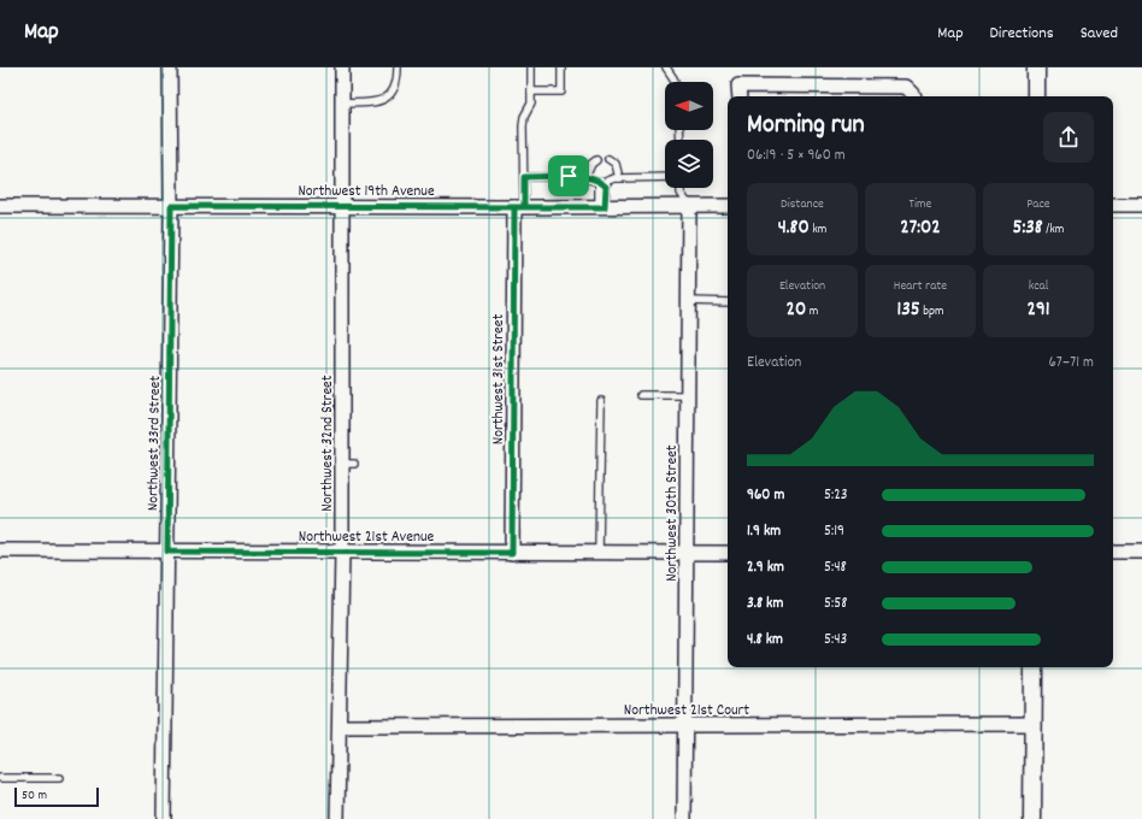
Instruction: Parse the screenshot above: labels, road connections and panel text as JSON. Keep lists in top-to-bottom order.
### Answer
{
  "streets": {
    "street": [
      "Northwest 19th Avenue",
      "Northwest 31st Street",
      "Northwest 33rd Street",
      "Northwest 32nd Street",
      "Northwest 30th Street",
      "Northwest 21st Avenue",
      "Northwest 21st Court"
    ]
  },
  "crossings": [
    ["Northwest 19th Avenue", "Northwest 31st Street"],
    ["Northwest 19th Avenue", "Northwest 33rd Street"],
    ["Northwest 19th Avenue", "Northwest 32nd Street"],
    ["Northwest 19th Avenue", "Northwest 30th Street"],
    ["Northwest 31st Street", "Northwest 21st Avenue"],
    ["Northwest 33rd Street", "Northwest 21st Avenue"],
    ["Northwest 32nd Street", "Northwest 21st Avenue"],
    ["Northwest 32nd Street", "Northwest 21st Court"],
    ["Northwest 30th Street", "Northwest 21st Avenue"],
    ["Northwest 30th Street", "Northwest 21st Court"]
  ],
  "scale_bar": "50 m",
  "north": "left",
  "page": {
    "header": "Map",
    "nav": ["Map", "Directions", "Saved"],
    "heading": ["Morning run", "06:19 · 5 × 960 m"],
    "stats": [
      ["Distance", "4.80 km"],
      ["Time", "27:02"],
      ["Pace", "5:38 /km"],
      ["Elevation", "20 m"],
      ["Heart rate", "135 bpm"],
      ["kcal", "291"]
    ],
    "chart": ["Elevation", "67–71 m"],
    "list": [
      {
        "name": "960 m",
        "note": "5:23"
      },
      {
        "name": "1.9 km",
        "note": "5:19"
      },
      {
        "name": "2.9 km",
        "note": "5:48"
      },
      {
        "name": "3.8 km",
        "note": "5:58"
      },
      {
        "name": "4.8 km",
        "note": "5:43"
      }
    ],
    "scale": "50 m"
  }
}
